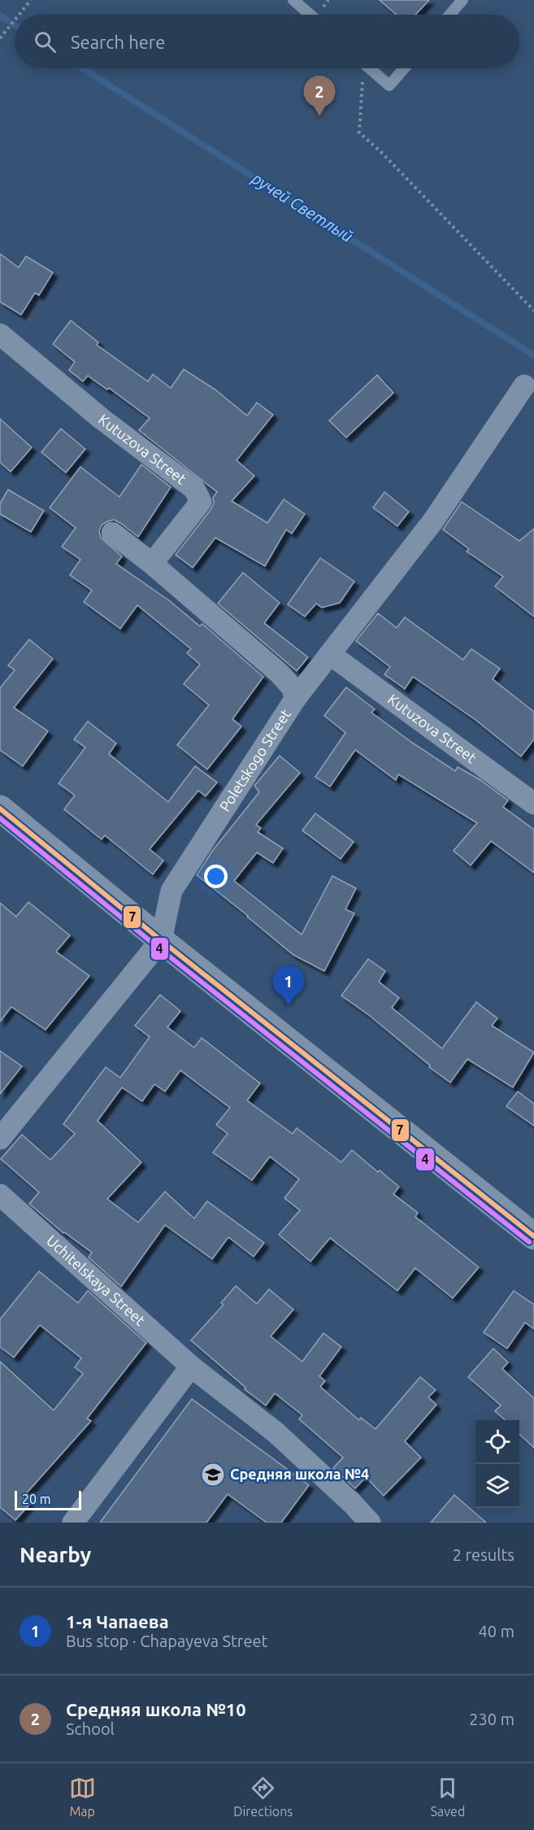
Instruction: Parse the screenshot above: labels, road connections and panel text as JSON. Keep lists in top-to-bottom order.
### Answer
{
  "streets": {
    "street": ["Kutuzova Street", "Poletskogo Street", "Uchitelskaya Street"]
  },
  "crossings": [
    ["Kutuzova Street", "Poletskogo Street"]
  ],
  "water": ["ручей Светлый"],
  "places": {
    "school or university": ["Средняя школа №4"]
  },
  "lines": ["transit line 7", "transit line 4"],
  "scale_bar": "20 m",
  "page": {
    "search": "Search here",
    "pins": ["2", "1"],
    "scale": "20 m",
    "heading": ["Nearby", "2 results"],
    "list": [
      {
        "mark": "1",
        "name": "1-я Чапаева",
        "note": "Bus stop · Chapayeva Street",
        "value": "40 m"
      },
      {
        "mark": "2",
        "name": "Средняя школа №10",
        "note": "School",
        "value": "230 m"
      }
    ],
    "nav": ["Map", "Directions", "Saved"]
  }
}
